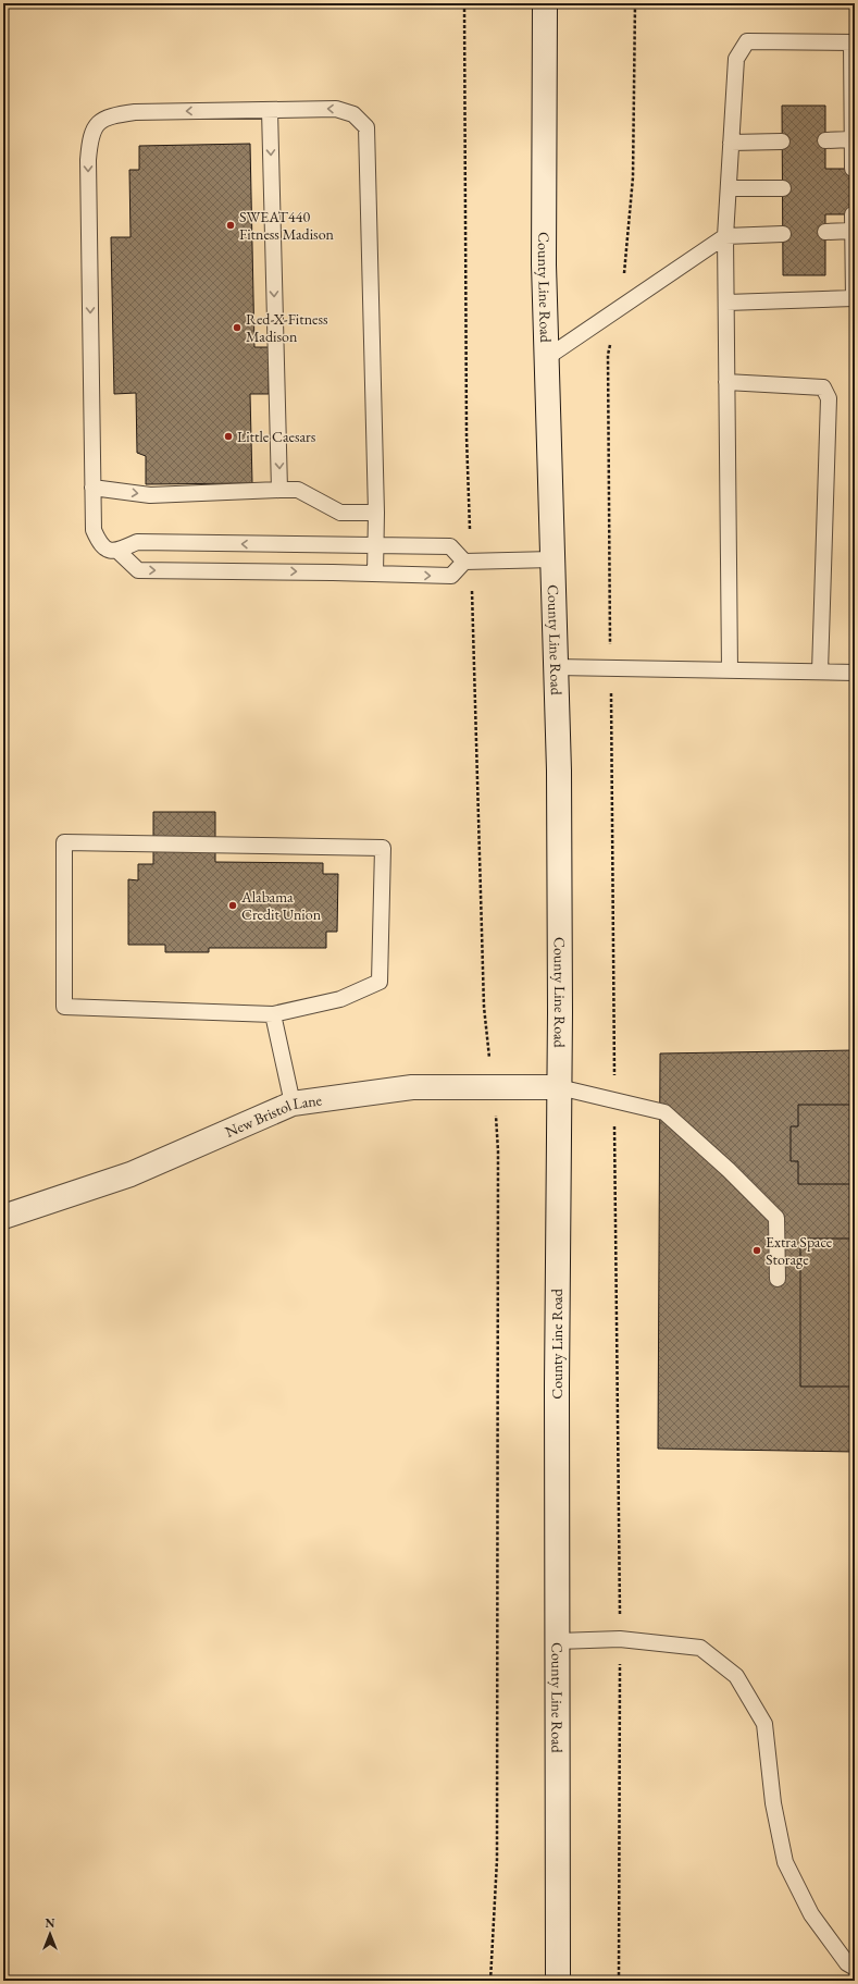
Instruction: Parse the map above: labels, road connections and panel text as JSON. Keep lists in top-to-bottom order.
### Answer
{
  "streets": {
    "main road": ["County Line Road", "New Bristol Lane"]
  },
  "crossings": [
    ["County Line Road", "New Bristol Lane"]
  ],
  "places": [
    "SWEAT440 Fitness Madison",
    "Red-X-Fitness Madison",
    "Little Caesars",
    "Alabama Credit Union",
    "Extra Space Storage"
  ],
  "north": "top"
}
